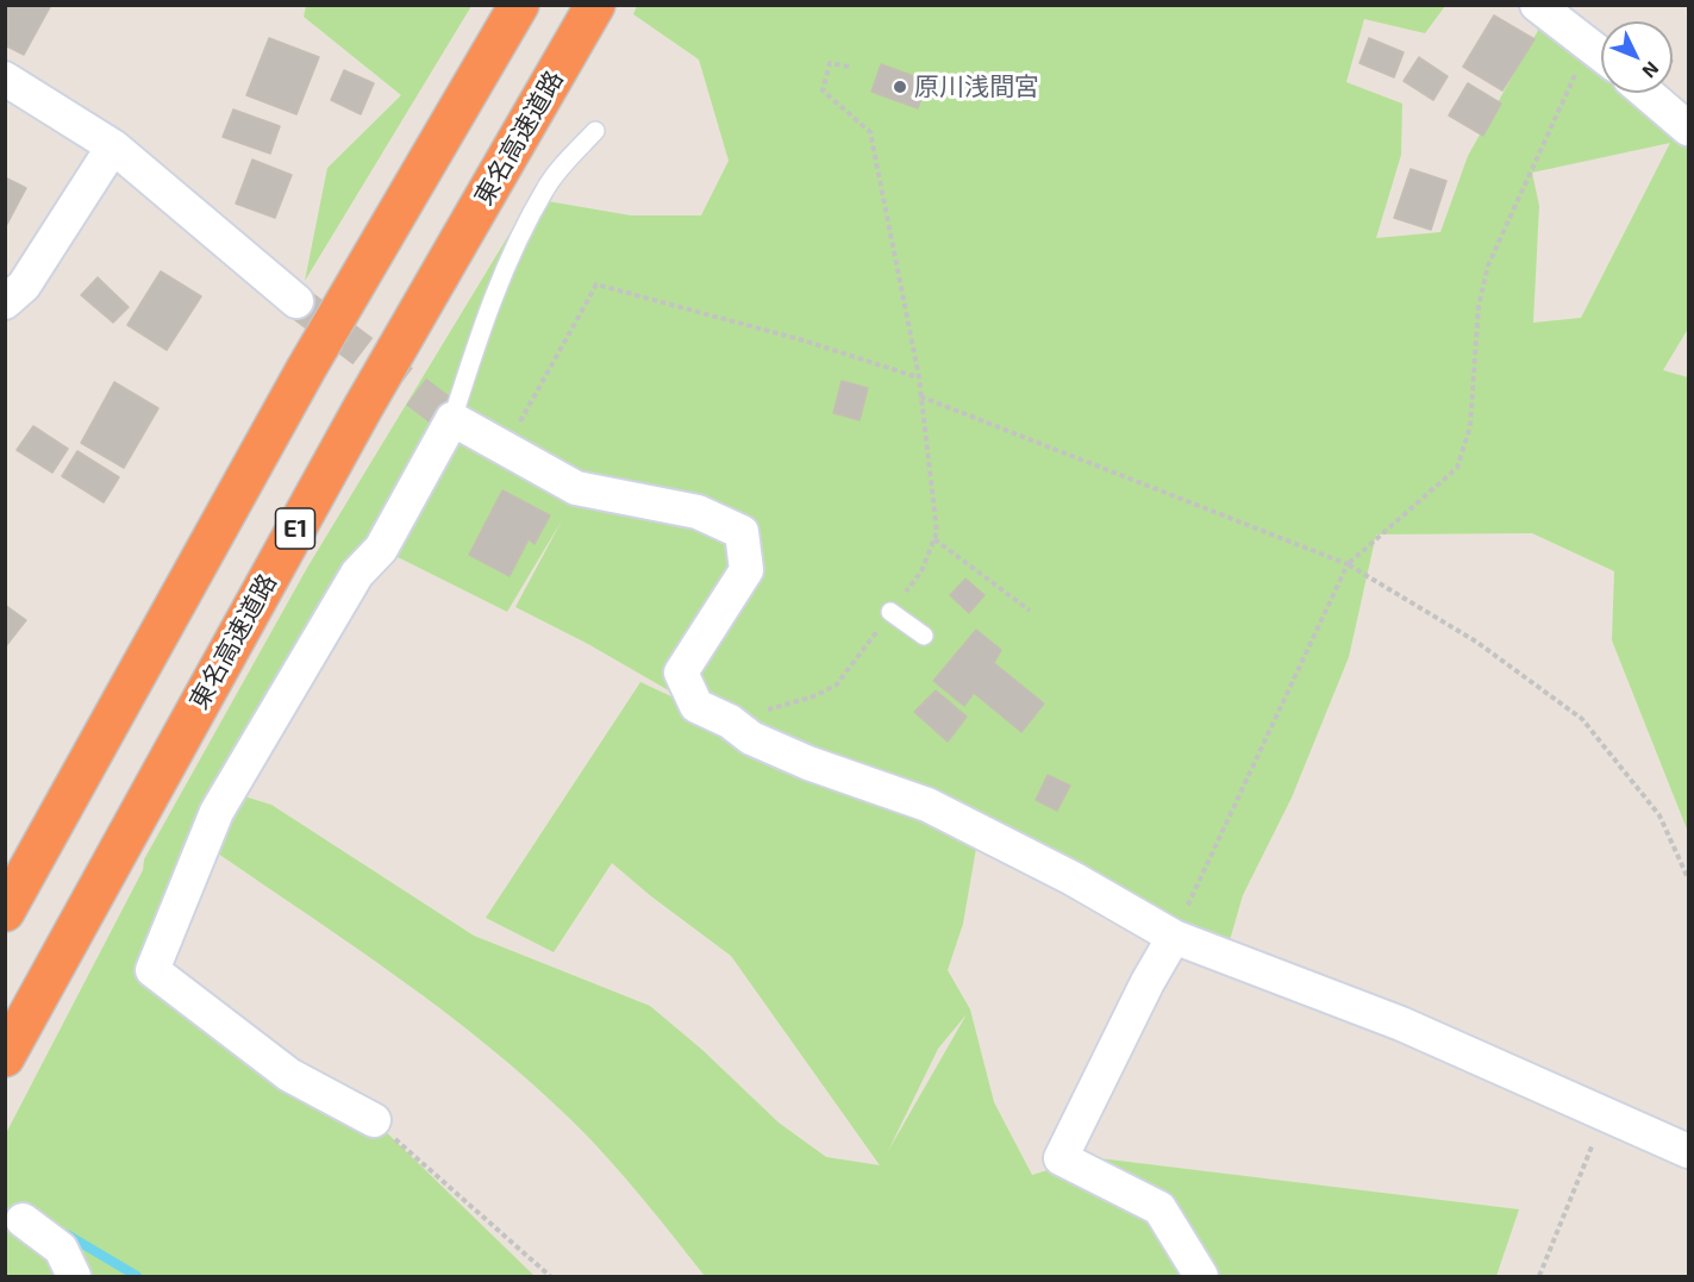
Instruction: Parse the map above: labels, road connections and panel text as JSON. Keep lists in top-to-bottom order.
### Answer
{
  "streets": {
    "highway": ["東名高速道路", "E1"]
  },
  "places": ["原川浅間宮"],
  "north": "bottom right"
}
